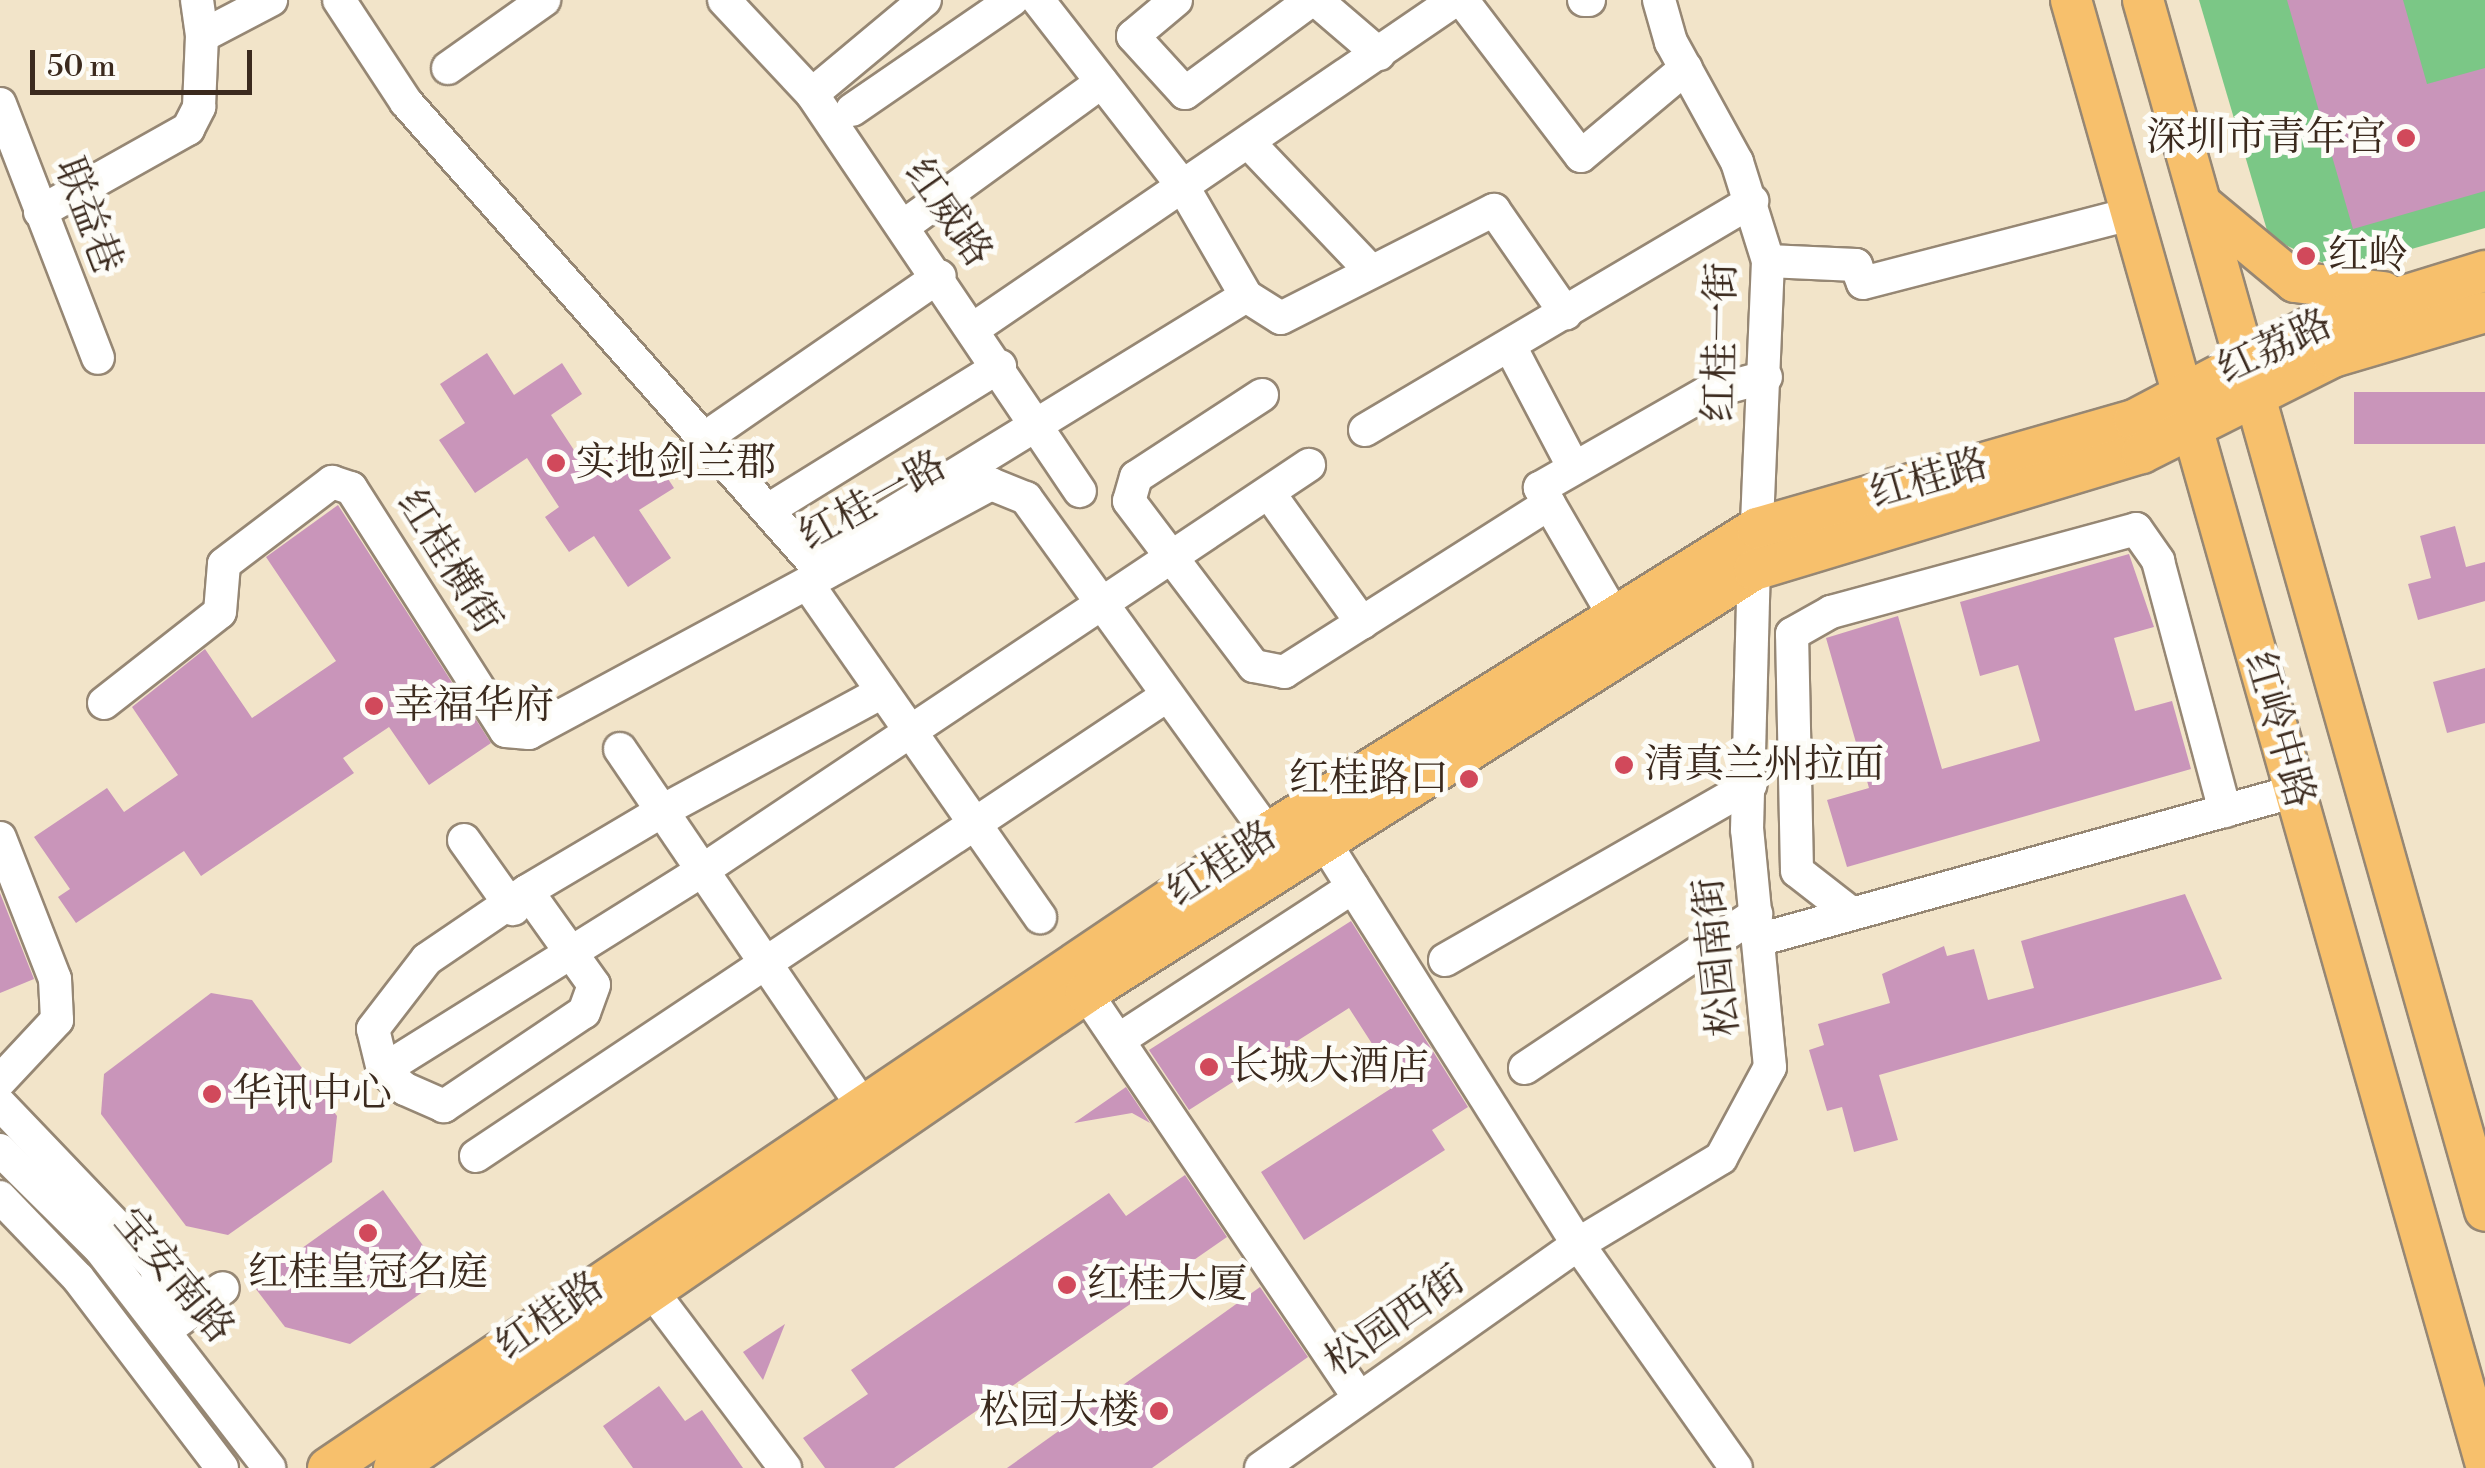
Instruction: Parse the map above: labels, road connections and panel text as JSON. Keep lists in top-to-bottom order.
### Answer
{
  "streets": {
    "main road": ["红荔路", "红桂路", "红岭中路"],
    "street": [
      "红威路",
      "联益巷",
      "红桂一街",
      "红桂一路",
      "红桂横街",
      "松园南街",
      "宝安南路",
      "松园西街"
    ]
  },
  "crossings": [
    ["红桂一街", "红桂路"],
    ["红荔路", "红桂路"],
    ["红荔路", "红岭中路"],
    ["红桂路", "红桂一路"],
    ["红桂路", "红岭中路"],
    ["红桂路", "松园南街"],
    ["红桂一路", "红桂横街"],
    ["松园南街", "松园西街"]
  ],
  "places": [
    "深圳市青年宫",
    "红岭",
    "实地剑兰郡",
    "幸福华府",
    "清真兰州拉面",
    "红桂路口",
    "长城大酒店",
    "华讯中心",
    "红桂皇冠名庭",
    "红桂大厦",
    "松园大楼"
  ],
  "scale_bar": "50 m"
}
